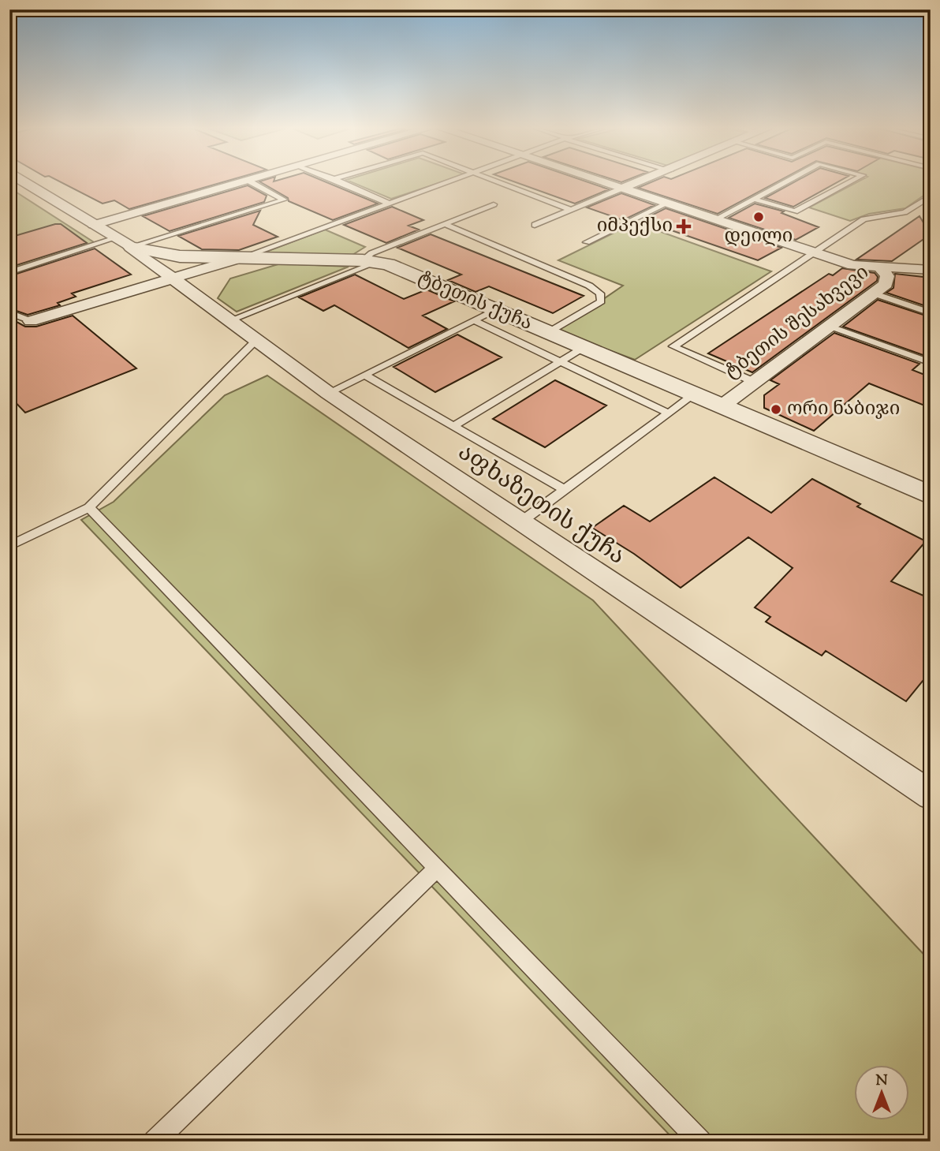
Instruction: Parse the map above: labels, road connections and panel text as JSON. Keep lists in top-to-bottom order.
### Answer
{
  "streets": {
    "street": ["ტბეთის ქუჩა", "ტბეთის შესახვევი", "აფხაზეთის ქუჩა"]
  },
  "crossings": [
    ["ტბეთის ქუჩა", "ტბეთის შესახვევი"],
    ["ტბეთის ქუჩა", "აფხაზეთის ქუჩა"]
  ],
  "places": {
    "other": ["დეილი", "ორი ნაბიჯი"],
    "health": ["იმპექსი"]
  },
  "north": "top"
}
